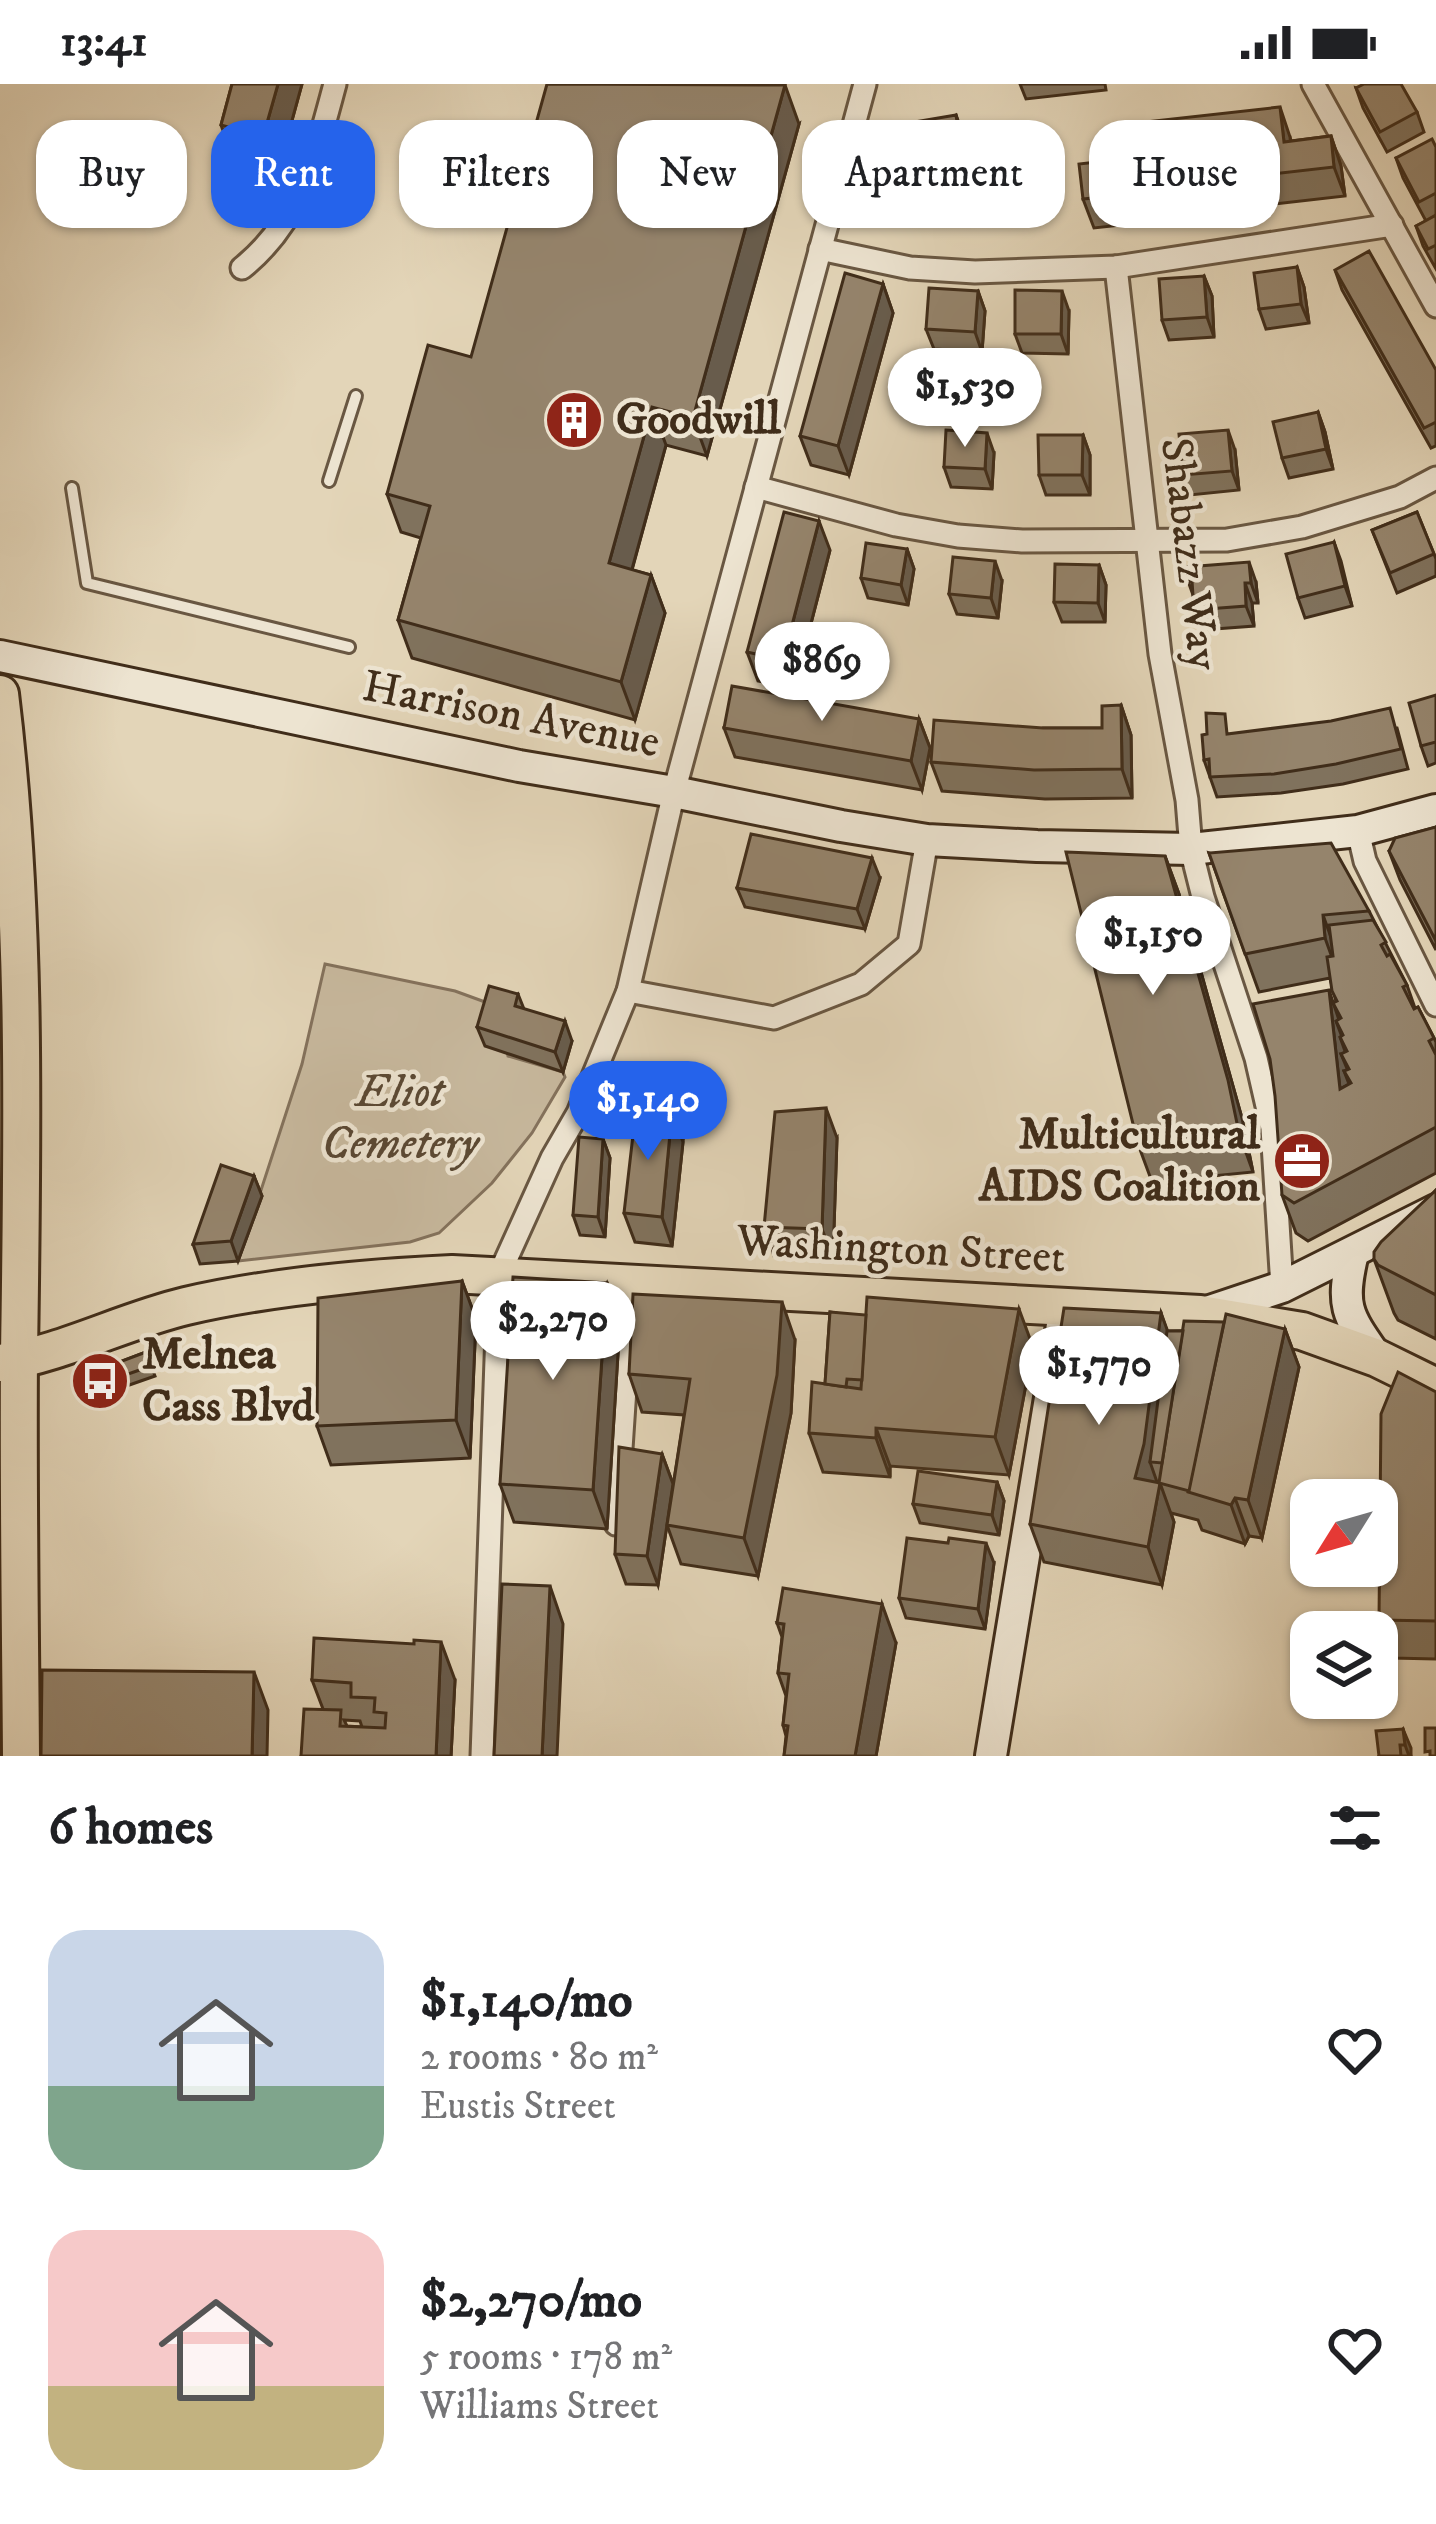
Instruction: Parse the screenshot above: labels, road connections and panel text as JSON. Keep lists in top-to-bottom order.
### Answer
{
  "streets": {
    "main road": ["Harrison Avenue", "Washington Street"],
    "street": ["Shabazz Way"]
  },
  "crossings": [
    ["Shabazz Way", "Harrison Avenue"]
  ],
  "parks": ["Eliot Cemetery"],
  "places": {
    "building": ["Goodwill"],
    "office": ["Multicultural AIDS Coalition"],
    "bus stop": ["Melnea Cass Blvd"]
  },
  "north": "bottom left",
  "page": {
    "status": "13:41",
    "chip": [
      "Buy",
      "Rent",
      "Filters",
      "New",
      "Apartment",
      "House"
    ],
    "price": [
      "$1,530",
      "$869",
      "$1,150",
      "$1,140",
      "$2,270",
      "$1,770"
    ],
    "heading": "6 homes",
    "list": [
      {
        "name": "$1,140/mo",
        "note": "2 rooms · 80 m² · Eustis Street"
      },
      {
        "name": "$2,270/mo",
        "note": "5 rooms · 178 m² · Williams Street"
      }
    ]
  }
}
